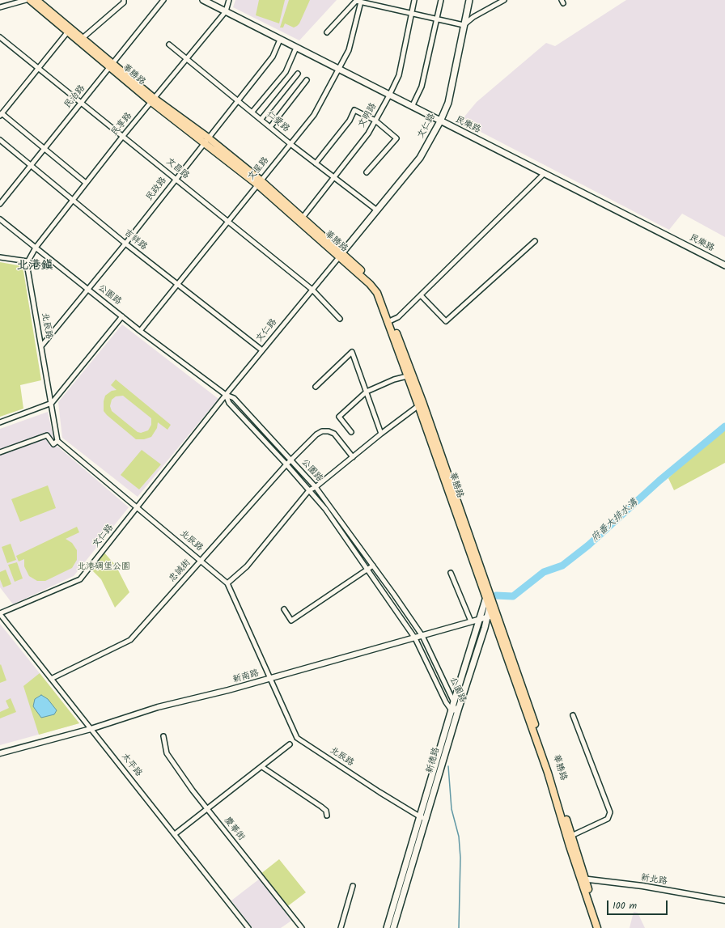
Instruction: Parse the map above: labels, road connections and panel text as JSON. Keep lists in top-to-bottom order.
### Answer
{
  "streets": {
    "main road": [
      "華勝路",
      "民樂路",
      "文仁路",
      "新德路"
    ],
    "street": [
      "民治路",
      "文明路",
      "仁愛路",
      "民享路",
      "文昌路",
      "文星路",
      "民政路",
      "吉祥路",
      "公園路",
      "北辰路",
      "忠誠街",
      "新南路",
      "太平路",
      "慶華街",
      "新北路"
    ]
  },
  "crossings": [
    ["華勝路", "民治路"],
    ["華勝路", "文明路"],
    ["華勝路", "民享路"],
    ["華勝路", "文仁路"],
    ["華勝路", "文星路"],
    ["華勝路", "民政路"],
    ["華勝路", "新南路"],
    ["華勝路", "新德路"],
    ["華勝路", "新北路"],
    ["民治路", "文昌路"],
    ["民治路", "吉祥路"],
    ["文明路", "仁愛路"],
    ["文明路", "民樂路"],
    ["仁愛路", "民享路"],
    ["仁愛路", "文仁路"],
    ["仁愛路", "文星路"],
    ["仁愛路", "民政路"],
    ["民享路", "民樂路"],
    ["民享路", "文昌路"],
    ["民享路", "吉祥路"],
    ["民享路", "公園路"],
    ["民享路", "北辰路"],
    ["民樂路", "文仁路"],
    ["民樂路", "文星路"],
    ["民樂路", "民政路"],
    ["文仁路", "文昌路"],
    ["文仁路", "吉祥路"],
    ["文仁路", "公園路"],
    ["文仁路", "北辰路"],
    ["文仁路", "太平路"],
    ["文昌路", "文星路"],
    ["文昌路", "民政路"],
    ["文星路", "吉祥路"],
    ["文星路", "公園路"],
    ["民政路", "吉祥路"],
    ["民政路", "公園路"],
    ["民政路", "北辰路"],
    ["公園路", "忠誠街"],
    ["公園路", "新南路"],
    ["公園路", "新德路"],
    ["北辰路", "忠誠街"],
    ["北辰路", "新南路"],
    ["北辰路", "新德路"],
    ["忠誠街", "太平路"],
    ["新南路", "新德路"],
    ["新南路", "太平路"]
  ],
  "districts": ["北港鎮"],
  "water": ["府番大排水溝"],
  "parks": ["北港碉堡公園"],
  "scale_bar": "100 m"
}
